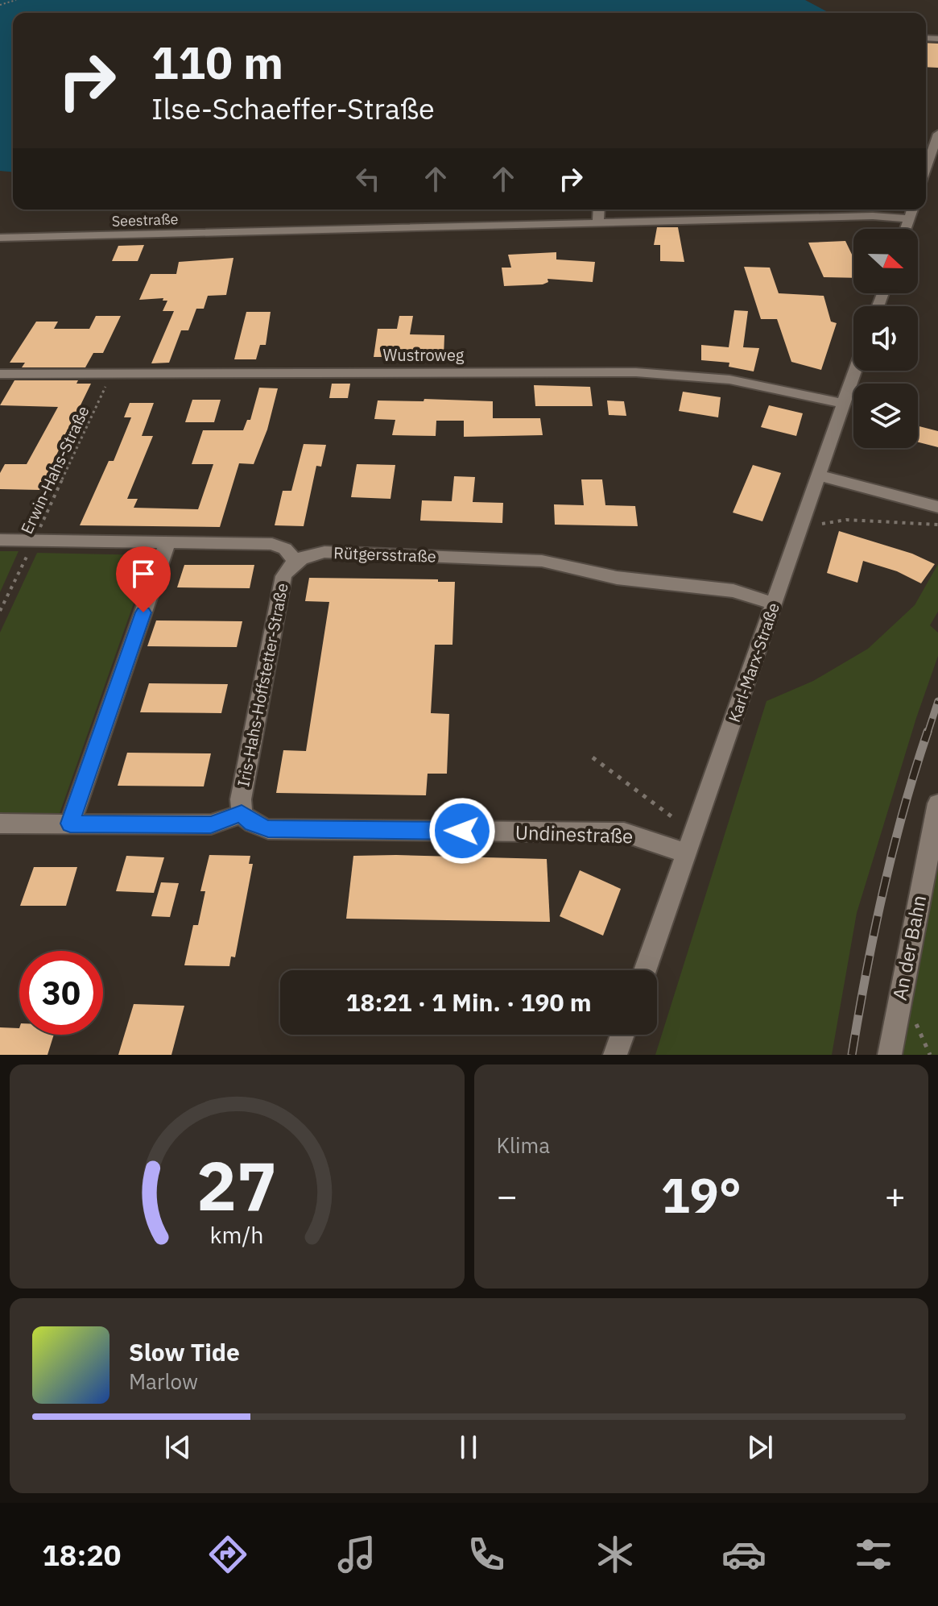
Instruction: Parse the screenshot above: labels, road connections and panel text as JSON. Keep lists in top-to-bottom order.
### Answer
{
  "streets": {
    "street": [
      "Seestraße",
      "Wustroweg",
      "Rütgersstraße",
      "Karl-Marx-Straße",
      "Iris-Hahs-Hoffstetter-Straße",
      "Undinestraße",
      "An der Bahn"
    ],
    "path": ["Erwin-Hahs-Straße"]
  },
  "crossings": [
    ["Wustroweg", "Erwin-Hahs-Straße"],
    ["Wustroweg", "Karl-Marx-Straße"],
    ["Rütgersstraße", "Karl-Marx-Straße"],
    ["Rütgersstraße", "Iris-Hahs-Hoffstetter-Straße"],
    ["Karl-Marx-Straße", "Undinestraße"],
    ["Iris-Hahs-Hoffstetter-Straße", "Undinestraße"]
  ],
  "north": "right",
  "page": {
    "turn": ["110 m", "Ilse-Schaeffer-Straße"],
    "limit": "30",
    "trip": "18:21 · 1 Min. · 190 m",
    "tile": "Klima",
    "heat": ["−", "19°", "+"],
    "song": ["Slow Tide", "Marlow"],
    "tabs": "18:20",
    "gauge": ["27", "km/h"]
  }
}
